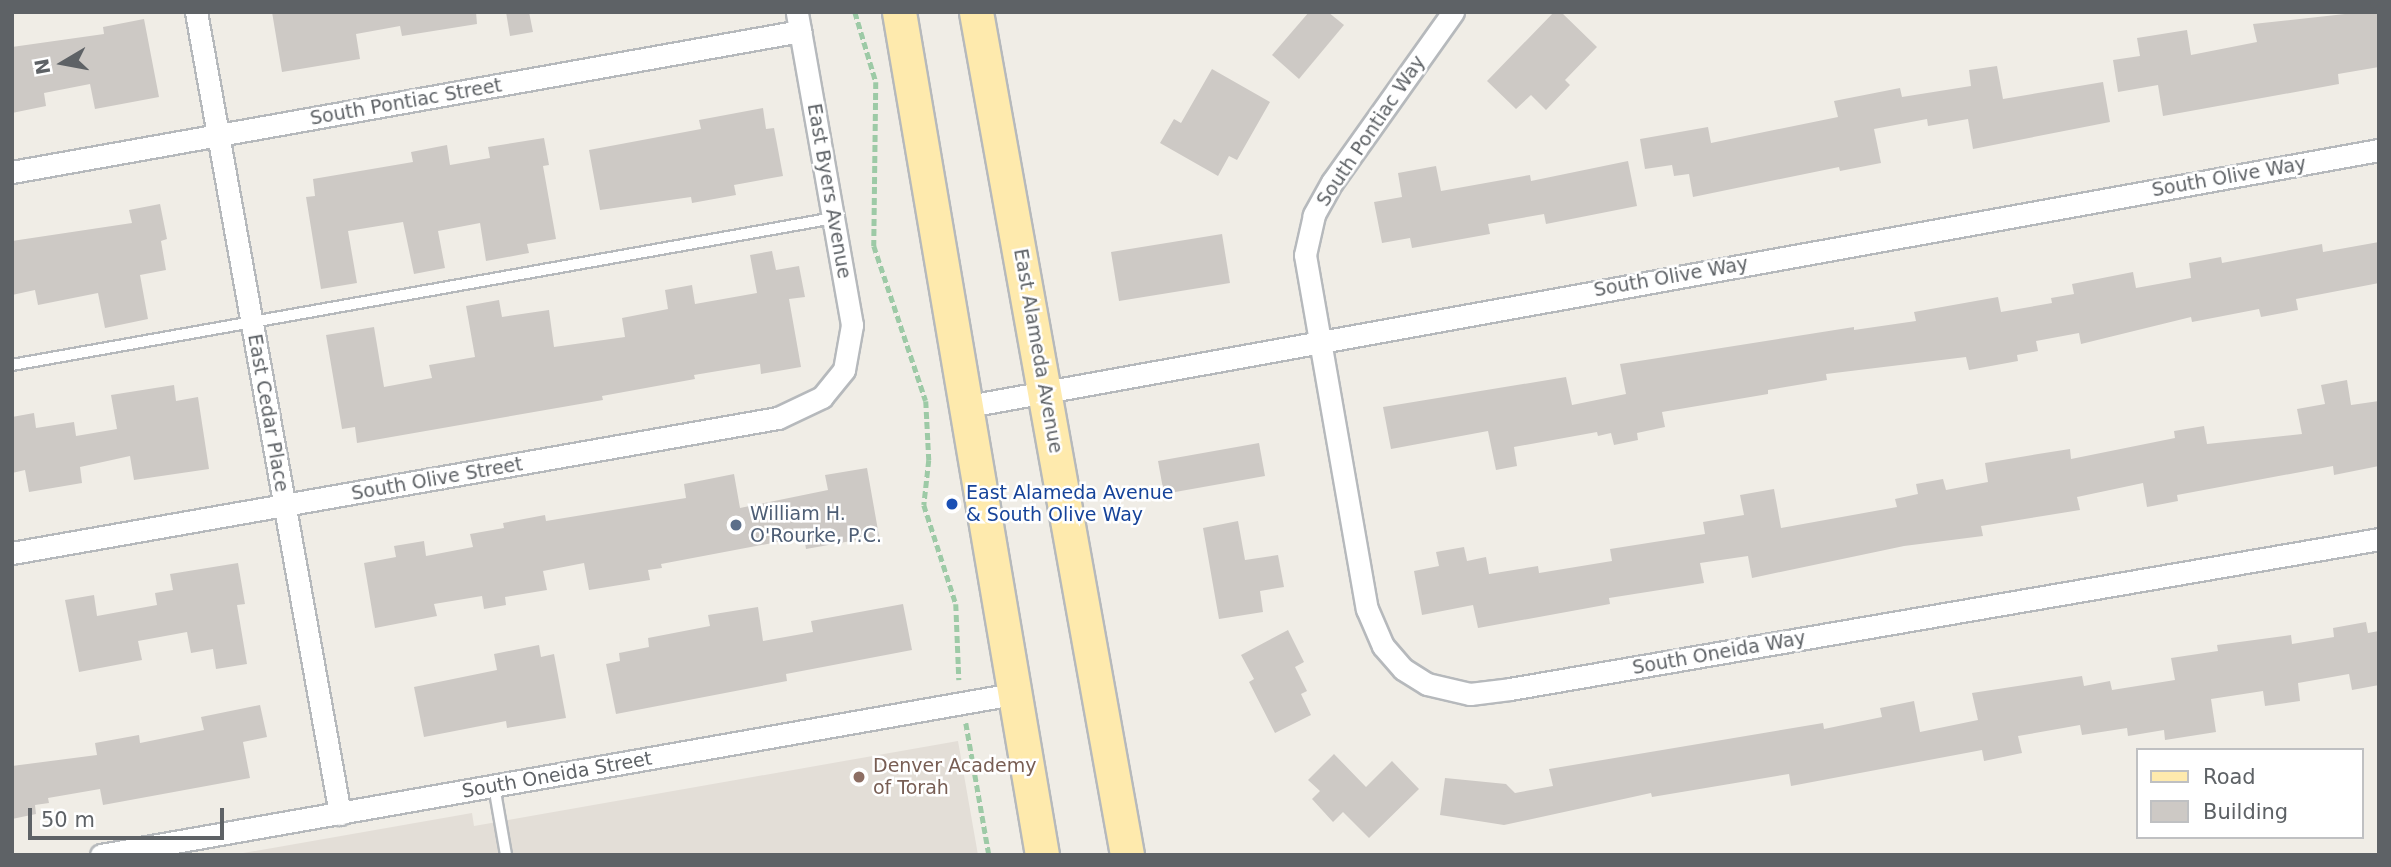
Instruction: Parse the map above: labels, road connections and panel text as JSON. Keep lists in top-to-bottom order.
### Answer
{
  "streets": {
    "main road": ["East Alameda Avenue"],
    "street": [
      "South Pontiac Street",
      "South Pontiac Way",
      "South Olive Way",
      "East Byers Avenue",
      "East Cedar Place",
      "South Olive Street",
      "South Oneida Way",
      "South Oneida Street"
    ]
  },
  "crossings": [
    ["South Pontiac Street", "East Byers Avenue"],
    ["South Pontiac Street", "East Cedar Place"],
    ["South Pontiac Way", "South Olive Way"],
    ["South Pontiac Way", "South Oneida Way"],
    ["South Olive Way", "East Alameda Avenue"],
    ["South Olive Way", "South Oneida Way"],
    ["East Byers Avenue", "South Olive Street"],
    ["East Cedar Place", "South Olive Street"],
    ["East Cedar Place", "South Oneida Street"]
  ],
  "places": ["East Alameda Avenue & South Olive Way", "William H. O'Rourke, P.C.", "Denver Academy of Torah"],
  "legend": ["Road", "Building"],
  "scale_bar": "50 m",
  "north": "left"
}
